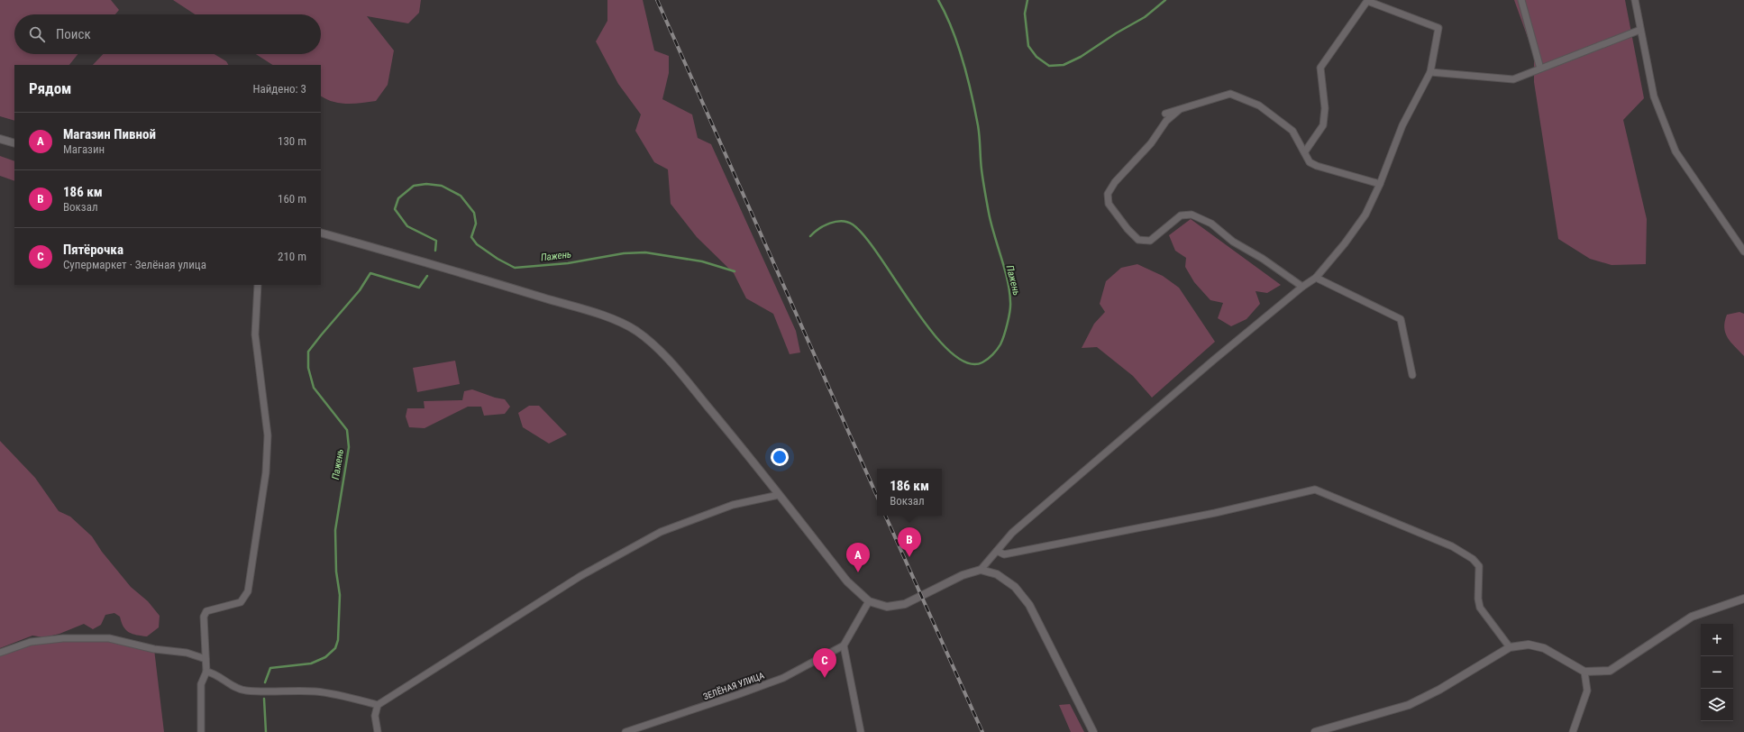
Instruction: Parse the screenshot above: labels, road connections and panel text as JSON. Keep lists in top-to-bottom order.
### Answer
{
  "streets": {
    "street": ["ЗЕЛЁНАЯ УЛИЦА"]
  },
  "water": ["Пажень"],
  "page": {
    "search": "Поиск",
    "heading": ["Рядом", "Найдено: 3"],
    "list": [
      {
        "mark": "A",
        "name": "Магазин Пивной",
        "note": "Магазин",
        "value": "130 m"
      },
      {
        "mark": "B",
        "name": "186 км",
        "note": "Вокзал",
        "value": "160 m"
      },
      {
        "mark": "C",
        "name": "Пятёрочка",
        "note": "Супермаркет · Зелёная улица",
        "value": "210 m"
      }
    ],
    "popup": ["186 км", "Вокзал"],
    "pins": ["B", "A", "C"],
    "map_buttons": ["+", "−"]
  }
}
